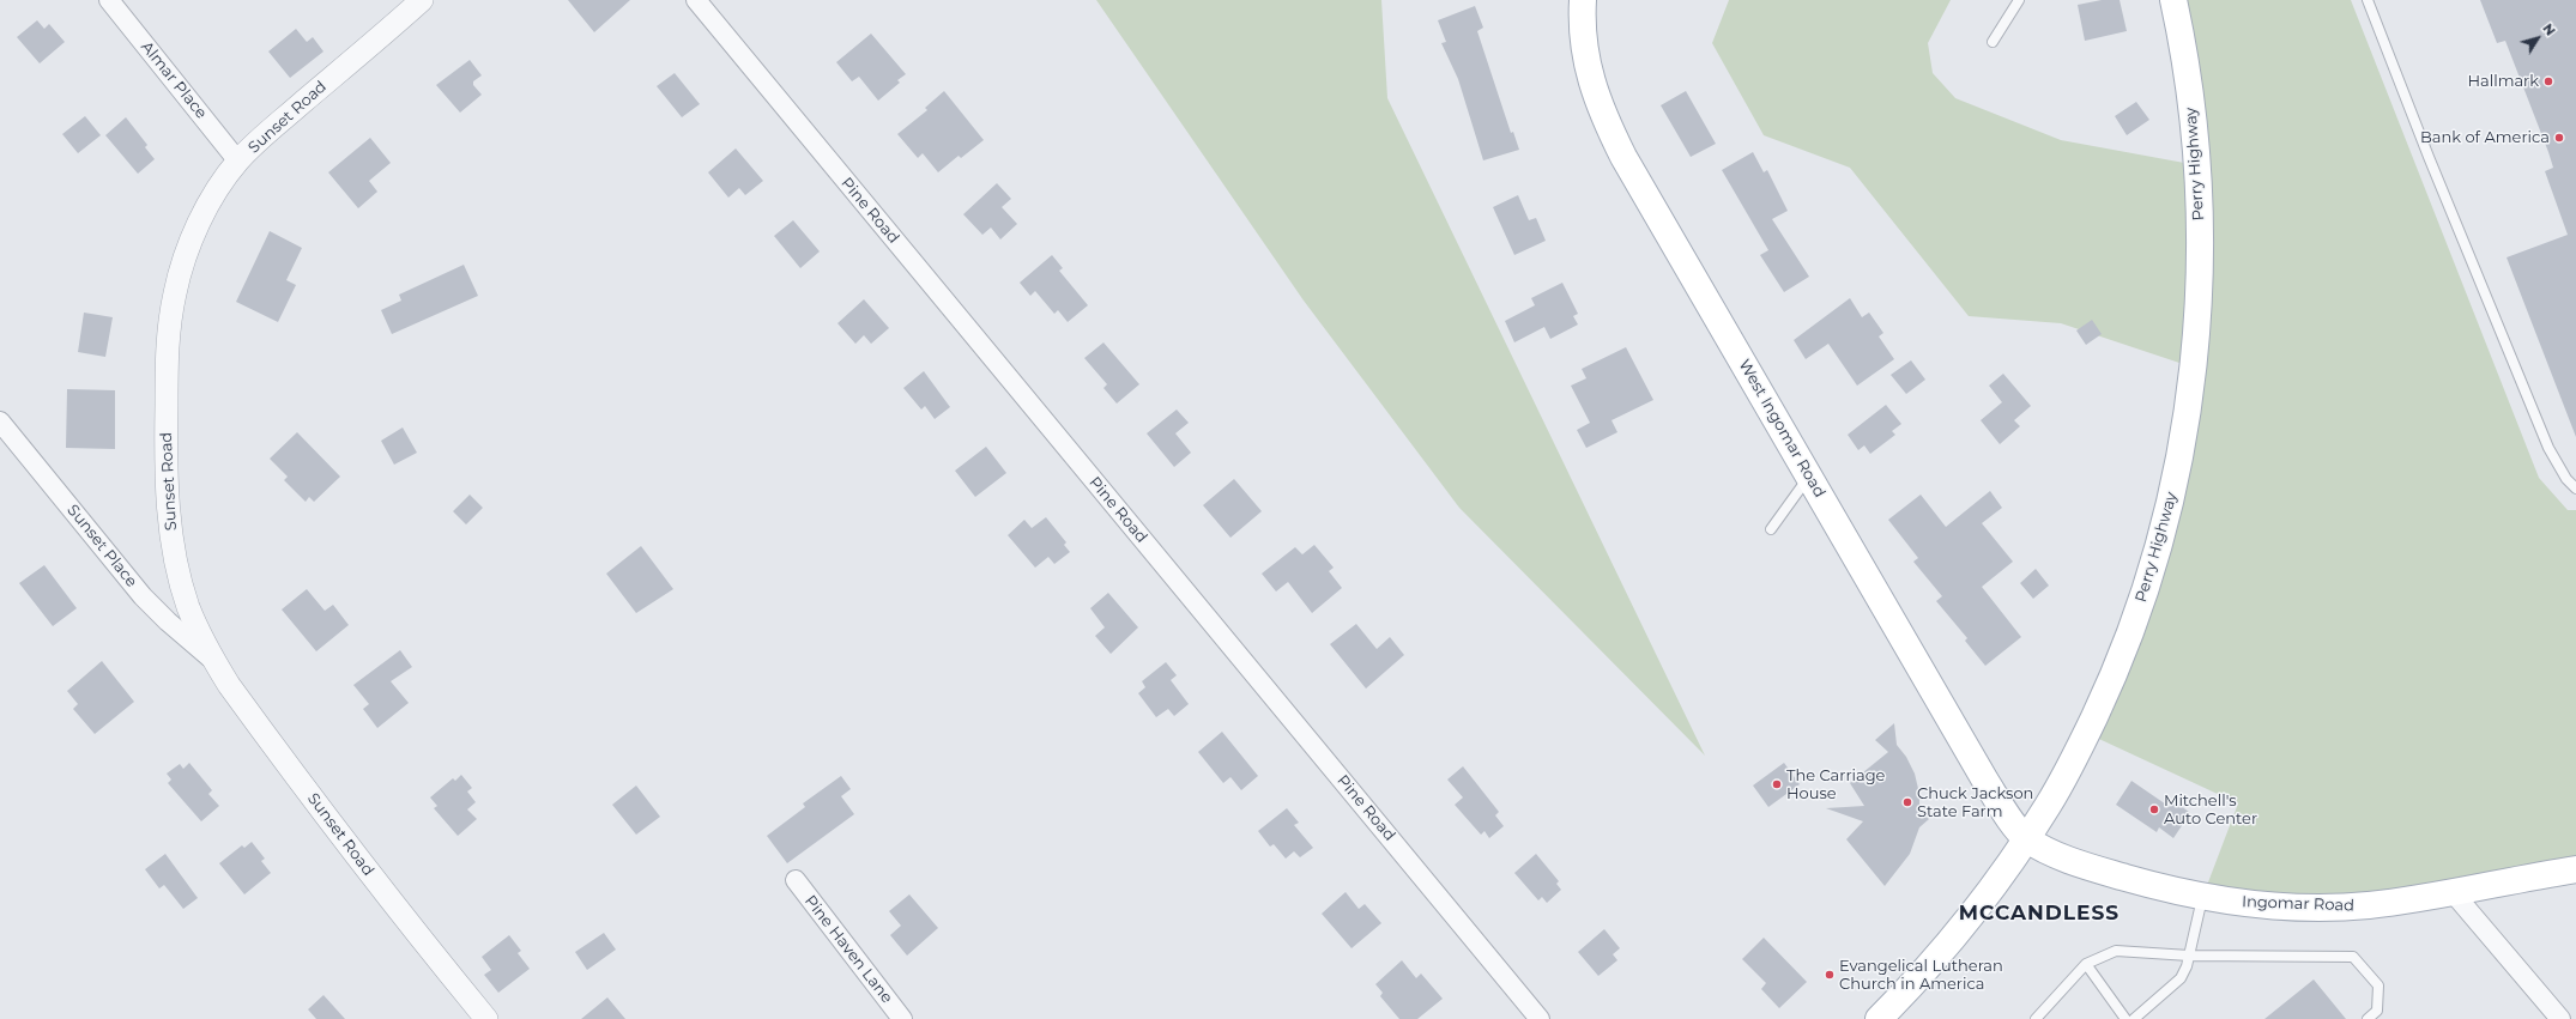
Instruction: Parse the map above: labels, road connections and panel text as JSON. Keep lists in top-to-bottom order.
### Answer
{
  "streets": {
    "main road": ["Perry Highway", "West Ingomar Road", "Ingomar Road"],
    "street": [
      "Almar Place",
      "Sunset Road",
      "Pine Road",
      "Sunset Place",
      "Pine Haven Lane"
    ]
  },
  "crossings": [
    ["Almar Place", "Sunset Road"],
    ["Sunset Road", "Sunset Place"],
    ["Perry Highway", "West Ingomar Road"],
    ["Perry Highway", "Ingomar Road"],
    ["West Ingomar Road", "Ingomar Road"]
  ],
  "districts": ["MCCANDLESS"],
  "places": [
    "Hallmark",
    "Bank of America",
    "The Carriage House",
    "Chuck Jackson State Farm",
    "Mitchell's Auto Center",
    "Evangelical Lutheran Church in America"
  ],
  "north": "top right"
}
